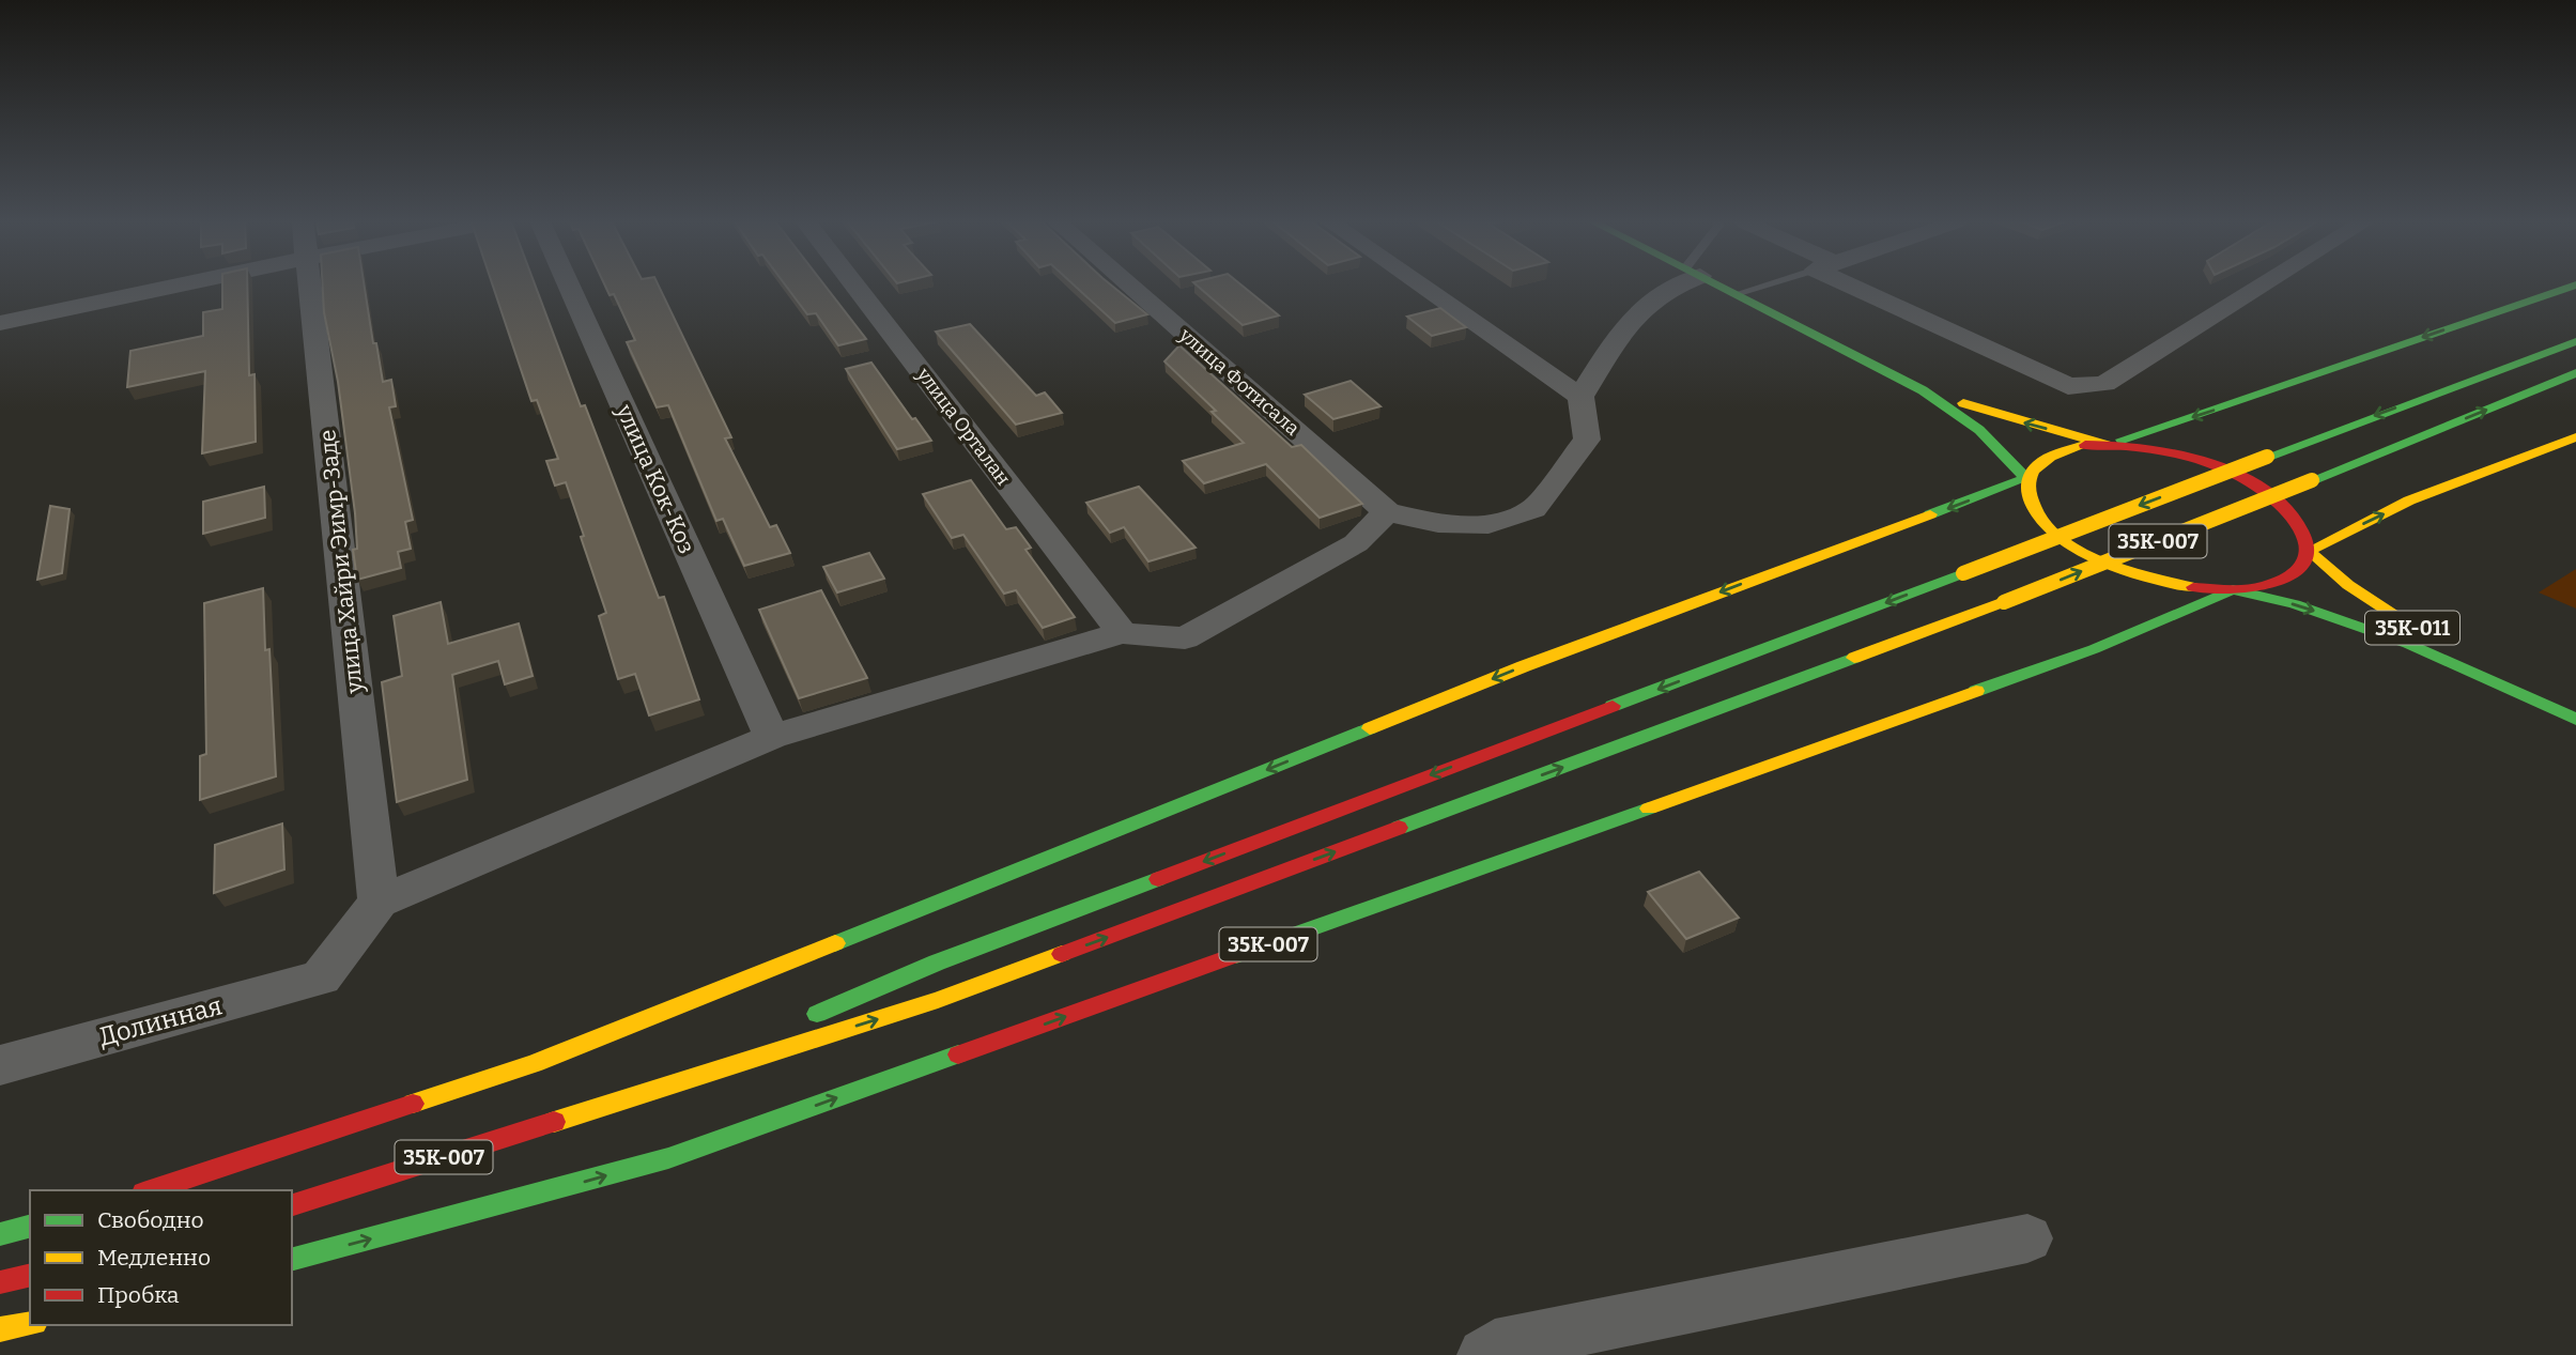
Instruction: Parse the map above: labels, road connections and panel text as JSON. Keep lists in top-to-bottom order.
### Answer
{
  "streets": {
    "main road": ["35К-007", "35К-011"],
    "street": [
      "улица Фотисала",
      "улица Орталан",
      "улица Кок-Коз",
      "улица Хайри Эимр-Заде",
      "Долинная"
    ]
  },
  "crossings": [
    ["улица Хайри Эимр-Заде", "Долинная"]
  ],
  "legend": ["Свободно", "Медленно", "Пробка"]
}
